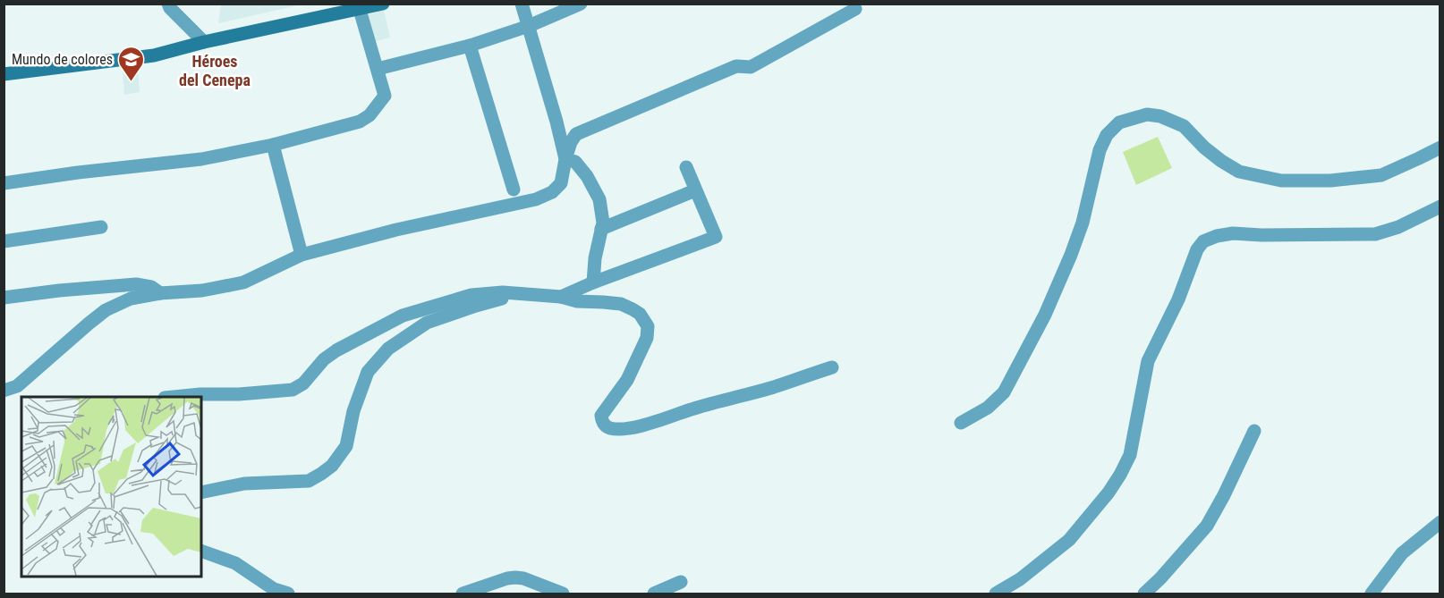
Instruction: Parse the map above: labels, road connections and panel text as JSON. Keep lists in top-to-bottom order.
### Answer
{
  "districts": ["Héroes del Cenepa"],
  "places": {
    "school or university": ["Mundo de colores"]
  }
}
